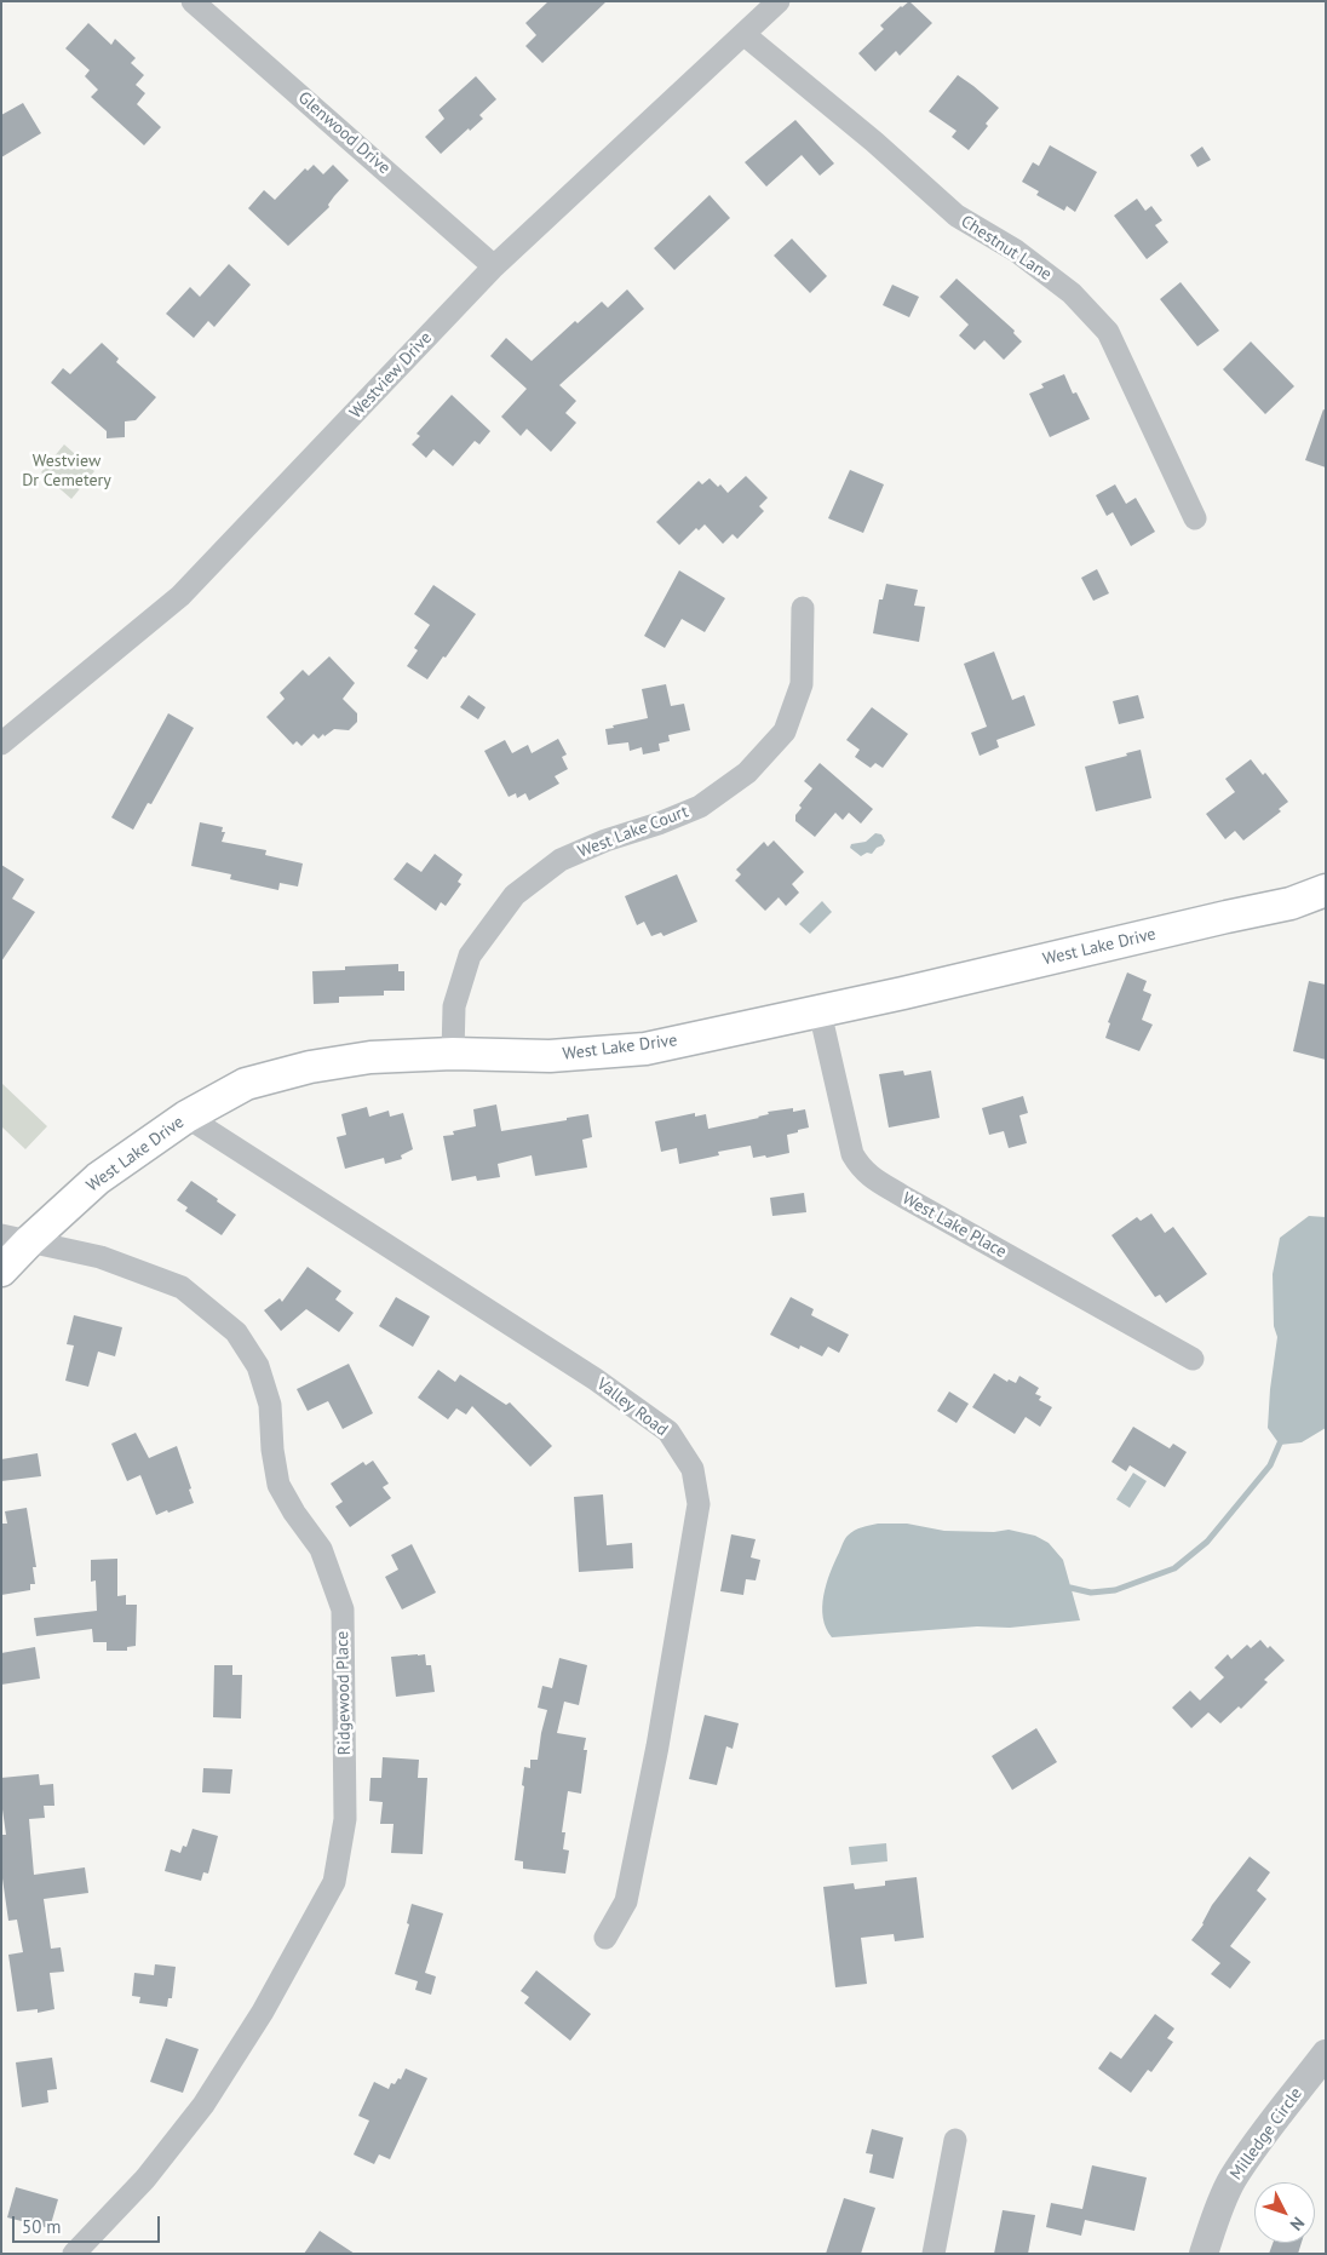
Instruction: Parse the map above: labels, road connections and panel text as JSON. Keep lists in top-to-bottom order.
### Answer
{
  "streets": {
    "main road": ["West Lake Drive"],
    "street": [
      "Glenwood Drive",
      "Chestnut Lane",
      "Westview Drive",
      "West Lake Court",
      "West Lake Place",
      "Valley Road",
      "Ridgewood Place",
      "Milledge Circle"
    ]
  },
  "crossings": [
    ["Glenwood Drive", "Westview Drive"],
    ["Chestnut Lane", "Westview Drive"],
    ["West Lake Court", "West Lake Drive"],
    ["West Lake Drive", "West Lake Place"],
    ["West Lake Drive", "Valley Road"],
    ["West Lake Drive", "Ridgewood Place"]
  ],
  "parks": ["Westview Dr Cemetery"],
  "scale_bar": "50 m",
  "north": "bottom right"
}
